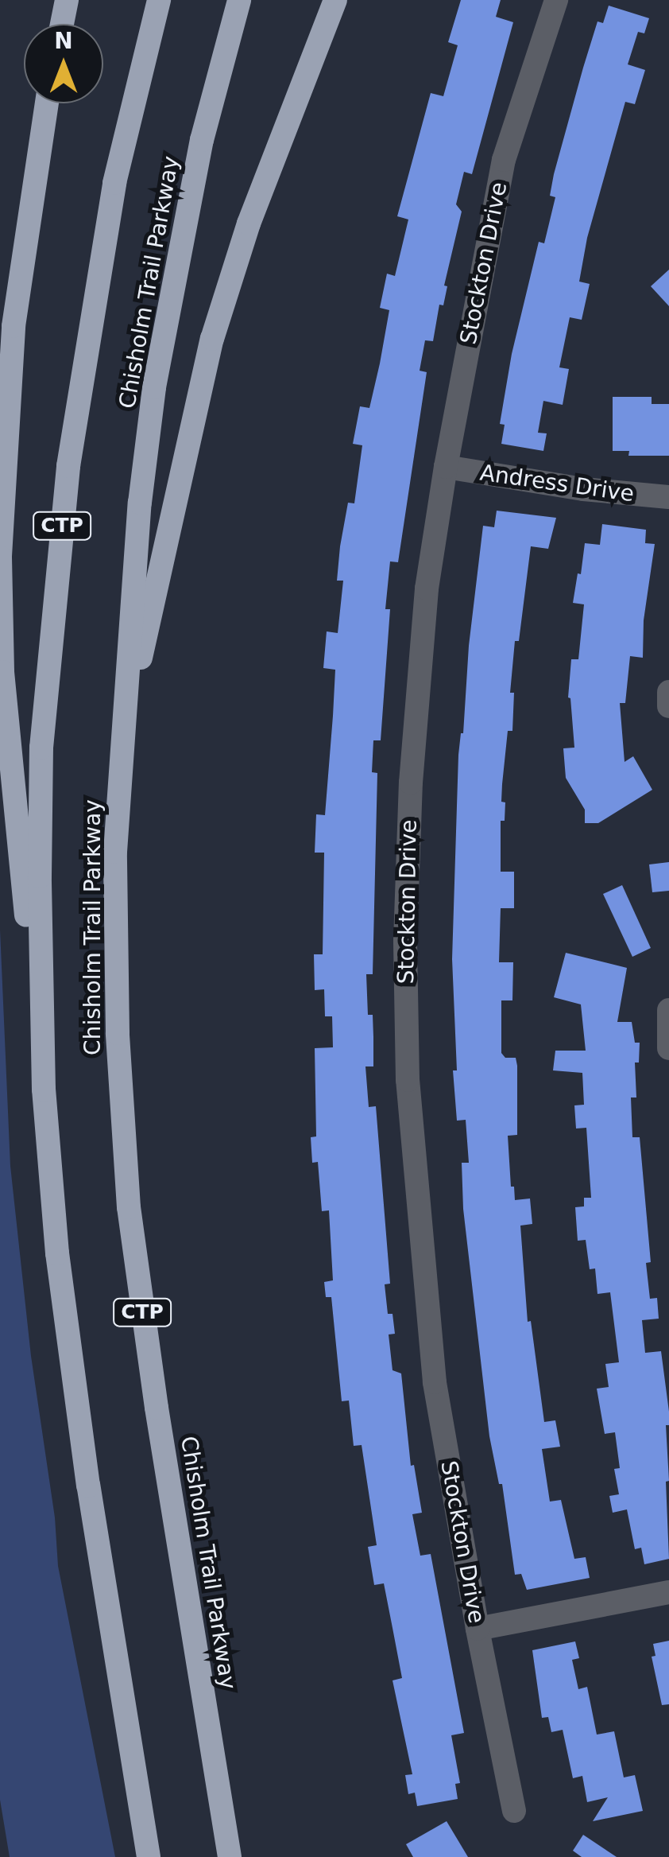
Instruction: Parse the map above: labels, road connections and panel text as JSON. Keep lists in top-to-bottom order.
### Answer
{
  "streets": {
    "highway": ["Chisholm Trail Parkway", "CTP"],
    "street": ["Stockton Drive", "Andress Drive"]
  },
  "crossings": [
    ["Stockton Drive", "Andress Drive"]
  ],
  "north": "top"
}
